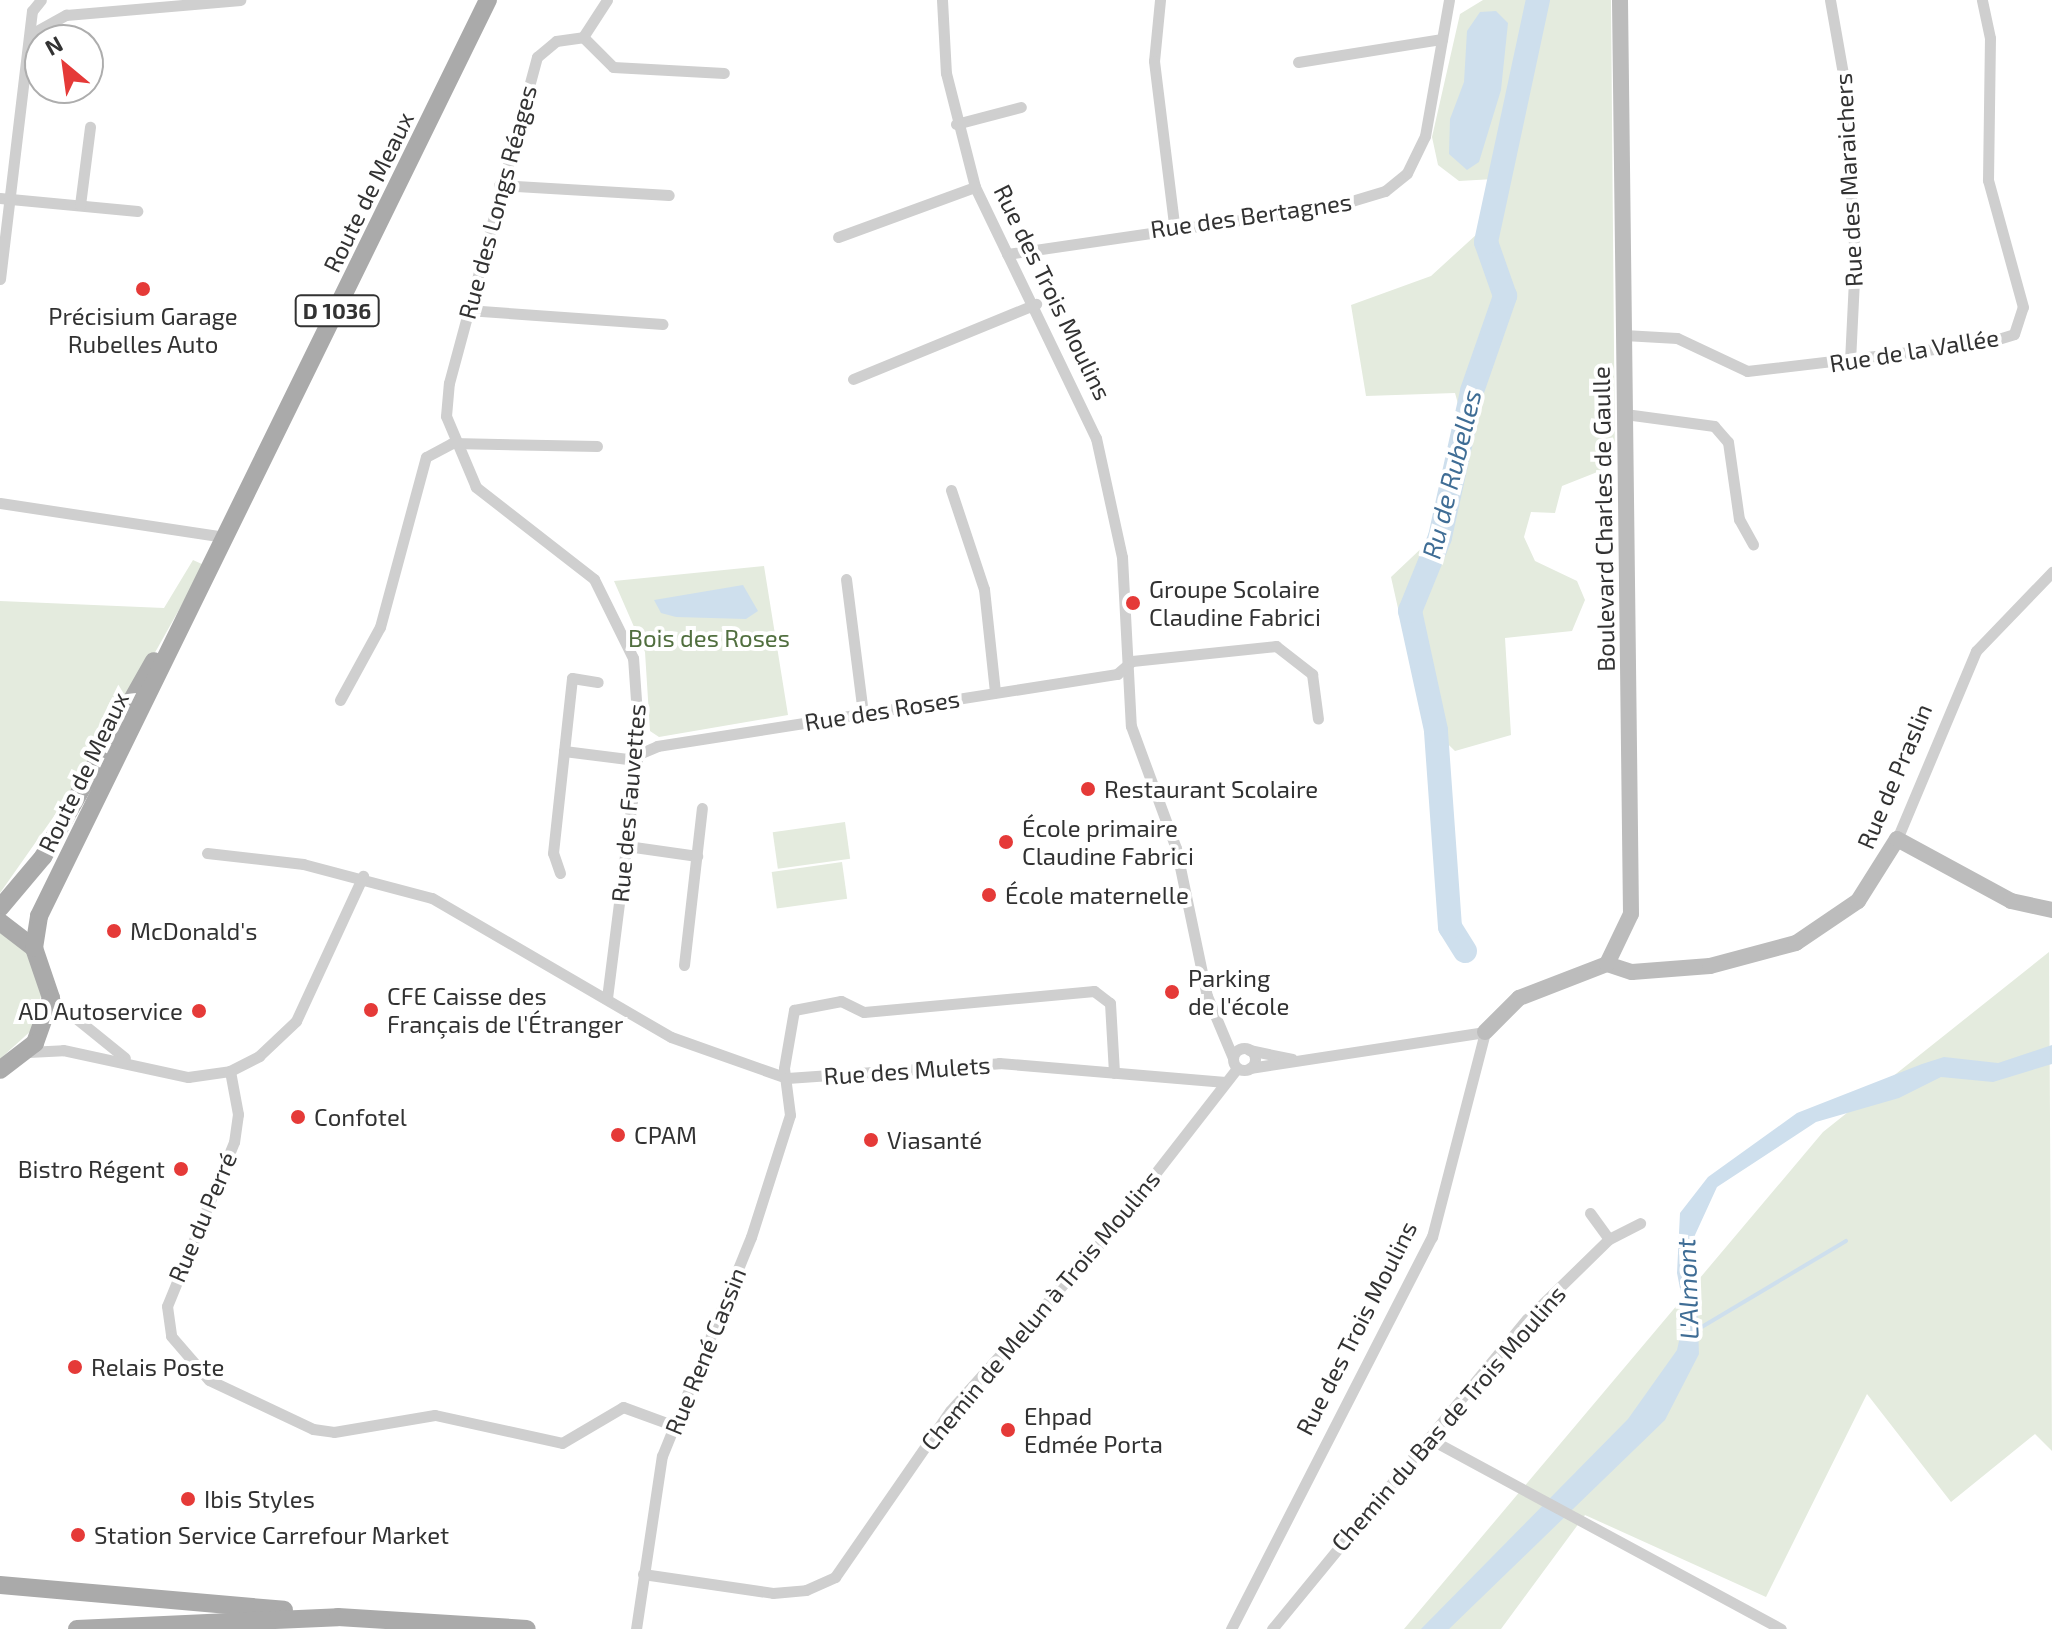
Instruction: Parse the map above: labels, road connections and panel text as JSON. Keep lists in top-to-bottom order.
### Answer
{
  "streets": {
    "main road": ["Route de Meaux", "D 1036"],
    "street": [
      "Rue des Maraichers",
      "Rue des Longs Réages",
      "Rue des Bertagnes",
      "Rue des Trois Moulins",
      "Rue de la Vallée",
      "Boulevard Charles de Gaulle",
      "Rue des Roses",
      "Rue de Praslin",
      "Rue des Fauvettes",
      "Rue des Mulets",
      "Rue du Perré",
      "Chemin de Melun à Trois Moulins",
      "Rue René Cassin",
      "Chemin du Bas de Trois Moulins"
    ]
  },
  "crossings": [
    ["Rue des Maraichers", "Rue de la Vallée"],
    ["Rue des Longs Réages", "Rue des Fauvettes"],
    ["Rue des Bertagnes", "Rue des Trois Moulins"],
    ["Rue des Trois Moulins", "Rue des Roses"],
    ["Rue des Trois Moulins", "Chemin de Melun à Trois Moulins"],
    ["Rue de la Vallée", "Boulevard Charles de Gaulle"],
    ["Boulevard Charles de Gaulle", "Rue de Praslin"],
    ["Rue des Roses", "Rue des Fauvettes"],
    ["Rue des Fauvettes", "Rue des Mulets"],
    ["Rue des Mulets", "Chemin de Melun à Trois Moulins"],
    ["Rue des Mulets", "Rue René Cassin"],
    ["Rue du Perré", "Rue René Cassin"],
    ["Chemin de Melun à Trois Moulins", "Rue René Cassin"]
  ],
  "water": ["Ru de Rubelles", "L'Almont"],
  "parks": ["Bois des Roses"],
  "places": [
    "Précisium Garage Rubelles Auto",
    "Groupe Scolaire Claudine Fabrici",
    "Restaurant Scolaire",
    "École primaire Claudine Fabrici",
    "École maternelle",
    "McDonald's",
    "Parking de l'école",
    "CFE Caisse des Français de l'Étranger",
    "AD Autoservice",
    "Confotel",
    "CPAM",
    "Viasanté",
    "Bistro Régent",
    "Relais Poste",
    "Ehpad Edmée Porta",
    "Ibis Styles",
    "Station Service Carrefour Market"
  ],
  "north": "top left"
}
